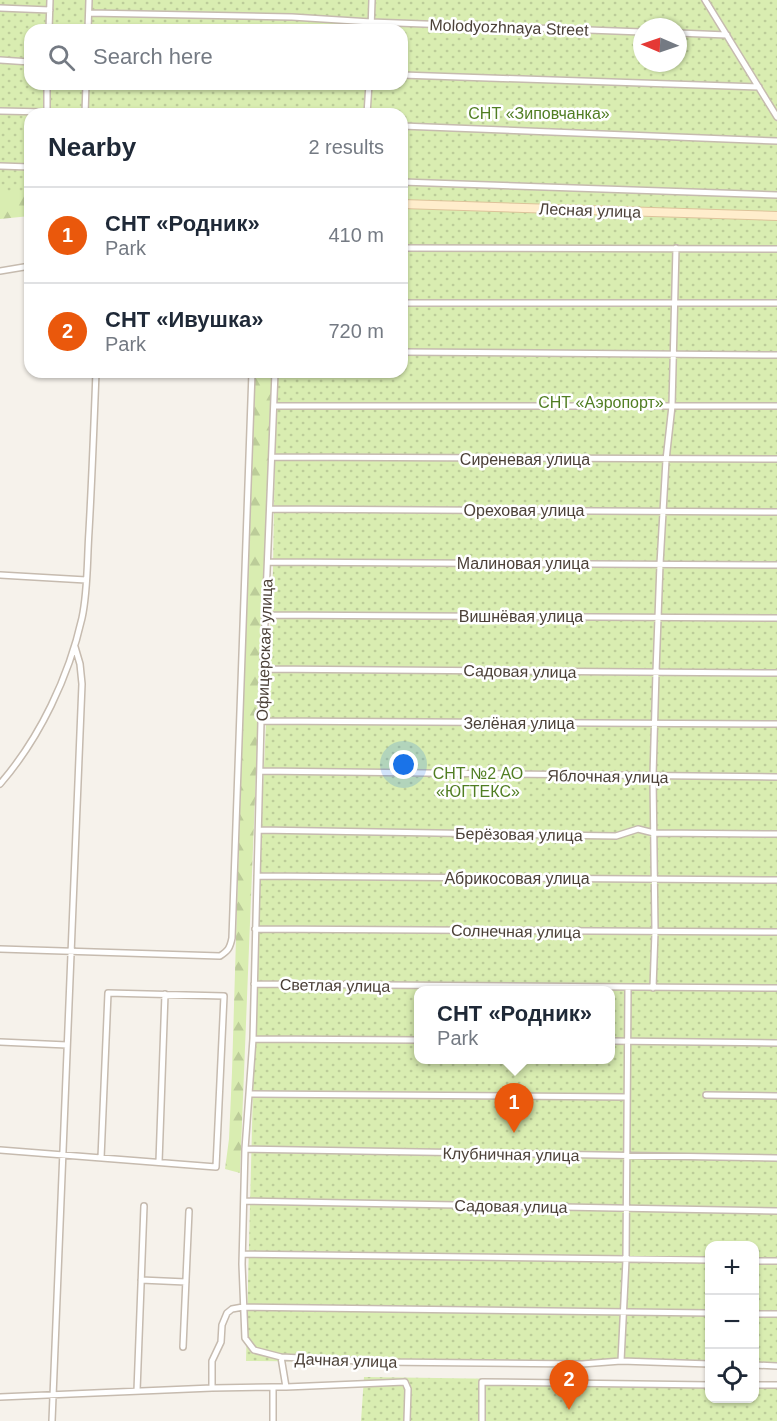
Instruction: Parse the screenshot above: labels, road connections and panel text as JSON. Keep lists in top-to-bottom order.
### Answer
{
  "streets": {
    "street": [
      "Molodyozhnaya Street",
      "Лесная улица",
      "Сиреневая улица",
      "Ореховая улица",
      "Малиновая улица",
      "Вишнёвая улица",
      "Офицерская улица",
      "Садовая улица",
      "Зелёная улица",
      "Яблочная улица",
      "Берёзовая улица",
      "Абрикосовая улица",
      "Солнечная улица",
      "Светлая улица",
      "Клубничная улица",
      "Дачная улица"
    ]
  },
  "crossings": [
    ["Сиреневая улица", "Офицерская улица"],
    ["Ореховая улица", "Офицерская улица"],
    ["Малиновая улица", "Офицерская улица"],
    ["Вишнёвая улица", "Офицерская улица"],
    ["Офицерская улица", "Садовая улица"],
    ["Офицерская улица", "Зелёная улица"],
    ["Офицерская улица", "Яблочная улица"],
    ["Офицерская улица", "Берёзовая улица"],
    ["Офицерская улица", "Абрикосовая улица"],
    ["Офицерская улица", "Солнечная улица"],
    ["Офицерская улица", "Светлая улица"],
    ["Офицерская улица", "Дачная улица"],
    ["Садовая улица", "Дачная улица"],
    ["Светлая улица", "Дачная улица"],
    ["Клубничная улица", "Дачная улица"]
  ],
  "parks": ["СНТ «Зиповчанка»", "СНТ «Аэропорт»", "СНТ №2 АО «ЮГТЕКС»"],
  "north": "left",
  "page": {
    "search": "Search here",
    "heading": ["Nearby", "2 results"],
    "list": [
      {
        "mark": "1",
        "name": "СНТ «Родник»",
        "note": "Park",
        "value": "410 m"
      },
      {
        "mark": "2",
        "name": "СНТ «Ивушка»",
        "note": "Park",
        "value": "720 m"
      }
    ],
    "popup": ["СНТ «Родник»", "Park"],
    "pins": ["1", "2"],
    "map_buttons": ["+", "−"]
  }
}
